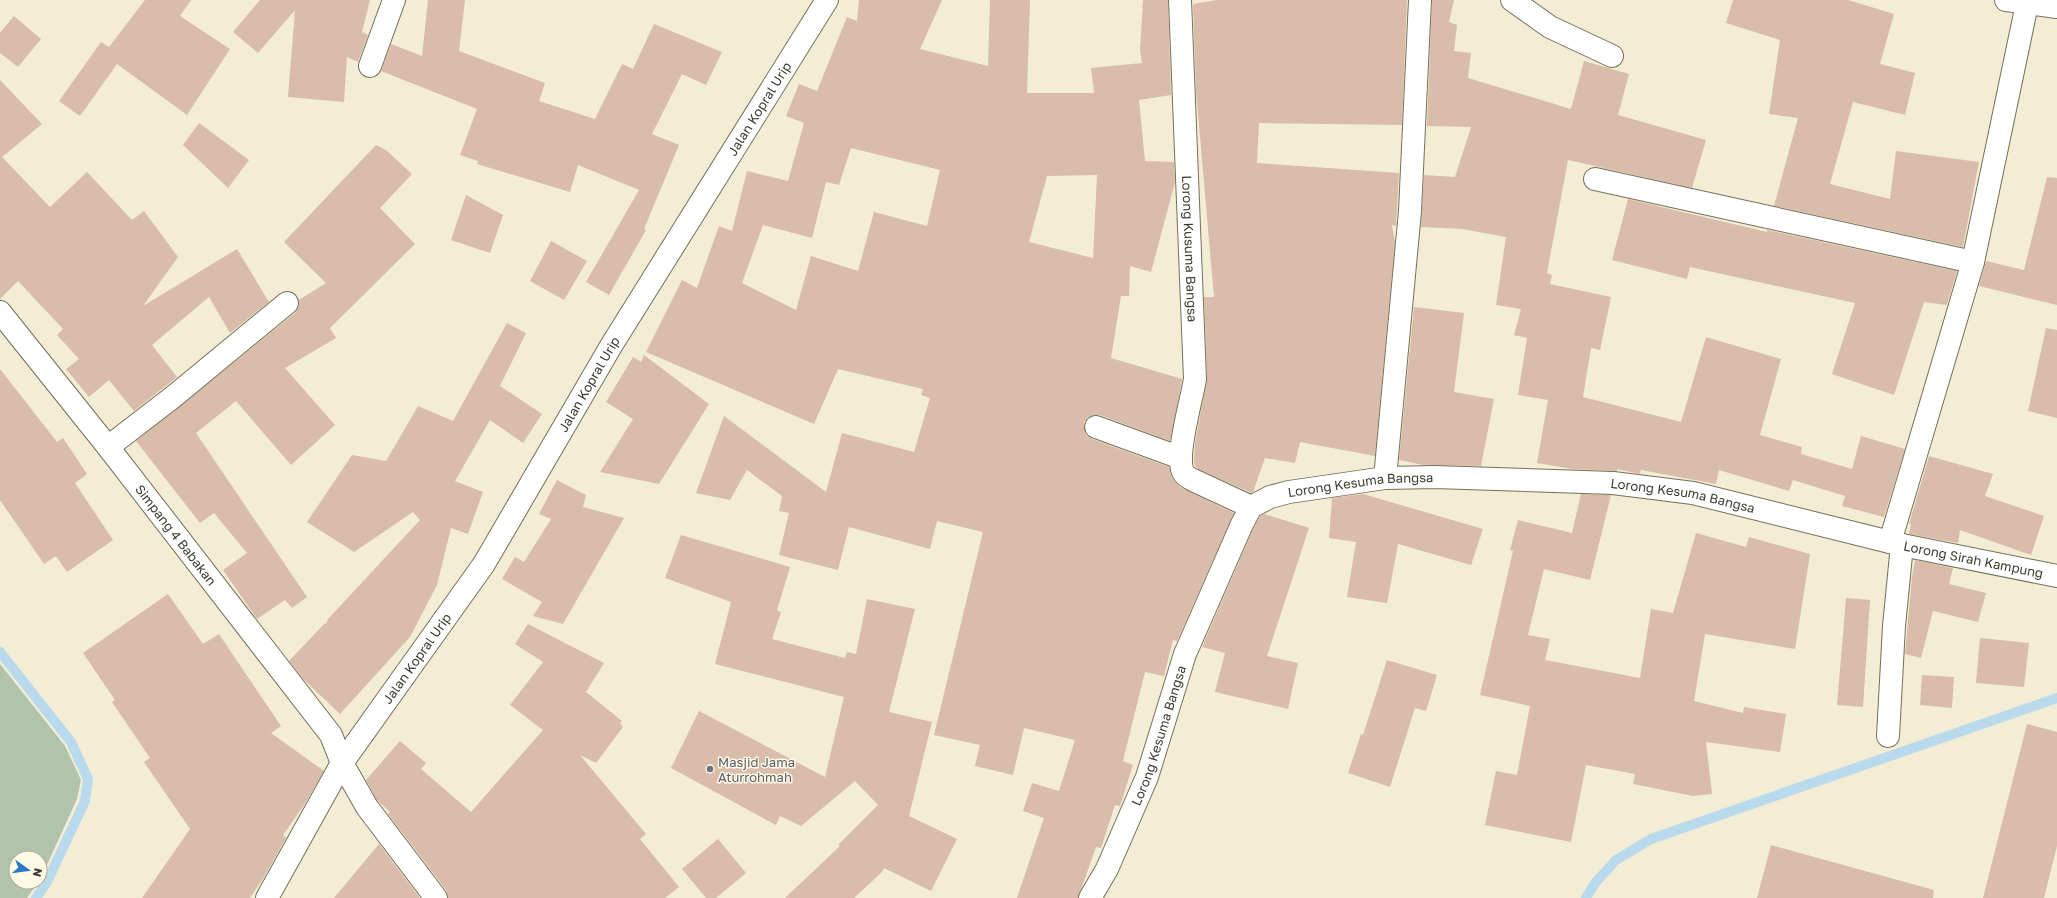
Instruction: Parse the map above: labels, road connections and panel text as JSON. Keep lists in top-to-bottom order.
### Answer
{
  "streets": {
    "street": [
      "Jalan Kopral Urip",
      "Lorong Kusuma Bangsa",
      "Lorong Kesuma Bangsa",
      "Simpang 4 Babakan",
      "Lorong Sirah Kampung"
    ]
  },
  "crossings": [
    ["Jalan Kopral Urip", "Simpang 4 Babakan"],
    ["Lorong Kusuma Bangsa", "Lorong Kesuma Bangsa"],
    ["Lorong Kesuma Bangsa", "Lorong Sirah Kampung"]
  ],
  "places": ["Masjid Jama Aturrohmah"],
  "north": "right"
}
